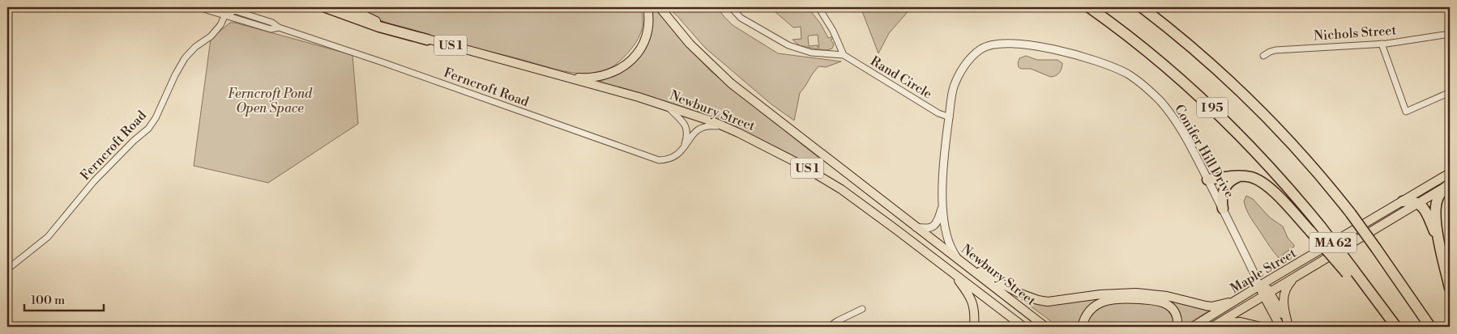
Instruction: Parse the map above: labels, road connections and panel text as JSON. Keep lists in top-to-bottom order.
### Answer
{
  "streets": {
    "highway": ["I 95"],
    "main road": [
      "US 1",
      "Newbury Street",
      "MA 62",
      "Maple Street"
    ],
    "street": [
      "Nichols Street",
      "Rand Circle",
      "Ferncroft Road",
      "Conifer Hill Drive"
    ]
  },
  "crossings": [
    ["Rand Circle", "Conifer Hill Drive"],
    ["Ferncroft Road", "Newbury Street"],
    ["Newbury Street", "Conifer Hill Drive"],
    ["Conifer Hill Drive", "Maple Street"]
  ],
  "parks": ["Ferncroft Pond Open Space"],
  "scale_bar": "100 m"
}
